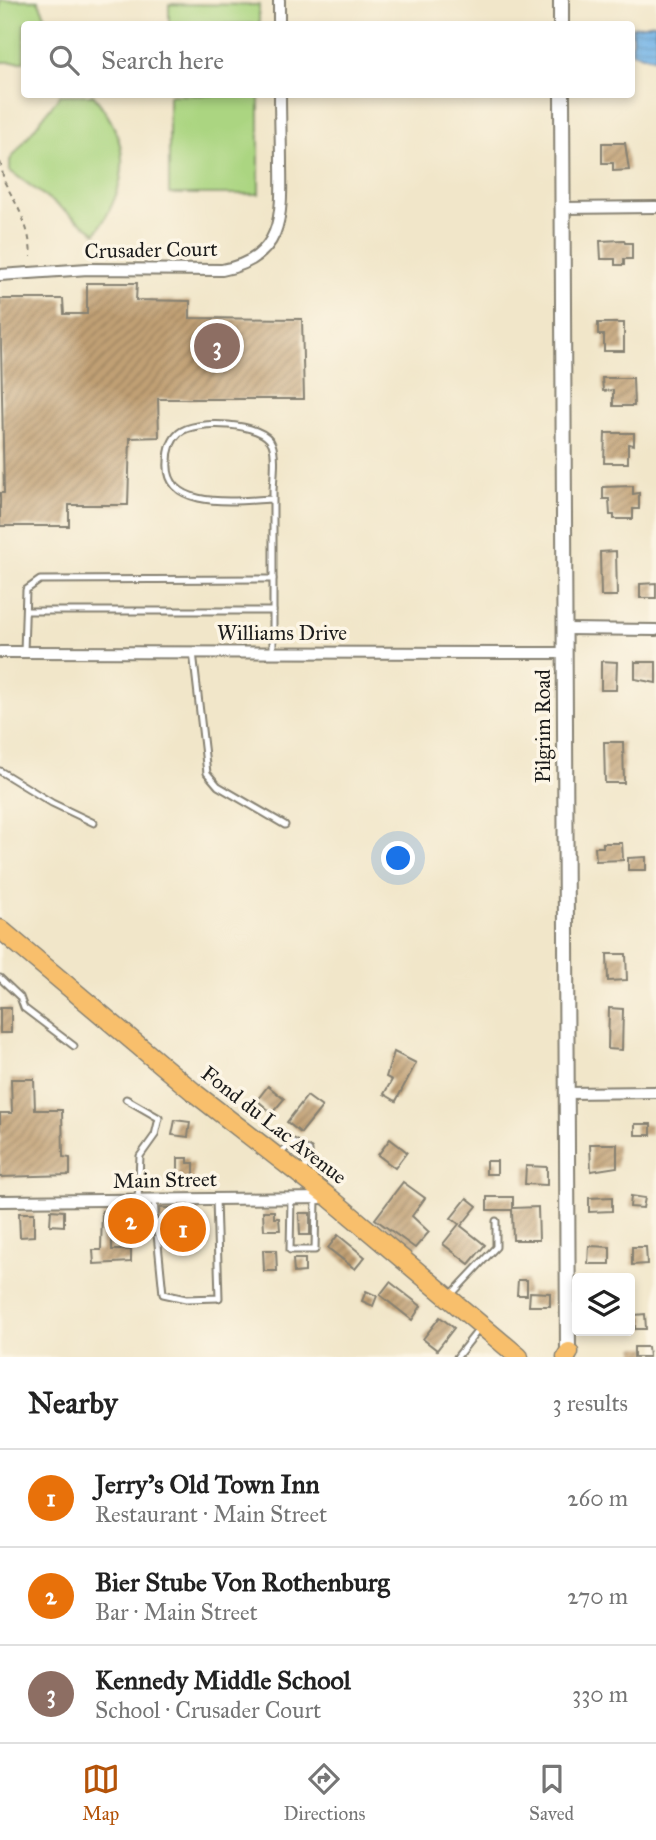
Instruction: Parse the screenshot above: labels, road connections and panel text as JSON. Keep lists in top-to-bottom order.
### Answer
{
  "streets": {
    "main road": ["Fond du Lac Avenue"],
    "street": [
      "Crusader Court",
      "Williams Drive",
      "Pilgrim Road",
      "Main Street"
    ]
  },
  "crossings": [
    ["Williams Drive", "Pilgrim Road"],
    ["Fond du Lac Avenue", "Main Street"]
  ],
  "page": {
    "search": "Search here",
    "pins": ["3", "2", "1"],
    "heading": ["Nearby", "3 results"],
    "list": [
      {
        "mark": "1",
        "name": "Jerry's Old Town Inn",
        "note": "Restaurant · Main Street",
        "value": "260 m"
      },
      {
        "mark": "2",
        "name": "Bier Stube Von Rothenburg",
        "note": "Bar · Main Street",
        "value": "270 m"
      },
      {
        "mark": "3",
        "name": "Kennedy Middle School",
        "note": "School · Crusader Court",
        "value": "330 m"
      }
    ],
    "nav": ["Map", "Directions", "Saved"]
  }
}
